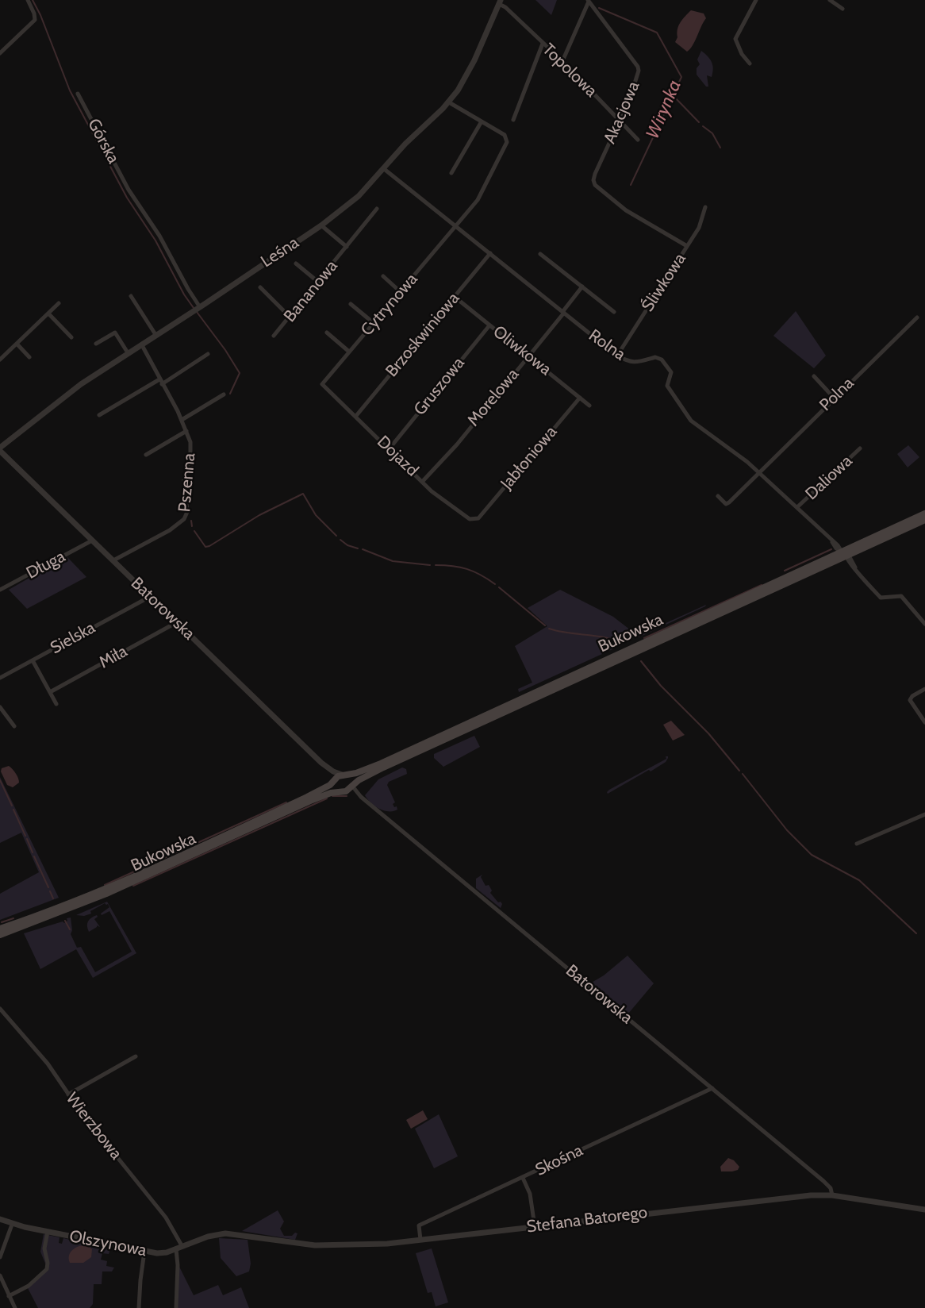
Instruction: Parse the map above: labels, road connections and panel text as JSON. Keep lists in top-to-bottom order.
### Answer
{
  "streets": {
    "main road": ["Bukowska"],
    "street": [
      "Topolowa",
      "Akacjowa",
      "Górska",
      "Leśna",
      "Śliwkowa",
      "Bananowa",
      "Cytrynowa",
      "Brzoskwiniowa",
      "Rolna",
      "Oliwkowa",
      "Gruszowa",
      "Polna",
      "Morelowa",
      "Dojazd",
      "Jabłoniowa",
      "Daliowa",
      "Pszenna",
      "Długa",
      "Batorowska",
      "Sielska",
      "Miła",
      "Wierzbowa",
      "Skośna",
      "Stefana Batorego",
      "Olszynowa"
    ]
  },
  "crossings": [
    ["Topolowa", "Akacjowa"],
    ["Topolowa", "Leśna"],
    ["Akacjowa", "Śliwkowa"],
    ["Górska", "Leśna"],
    ["Leśna", "Bananowa"],
    ["Leśna", "Rolna"],
    ["Leśna", "Pszenna"],
    ["Leśna", "Batorowska"],
    ["Śliwkowa", "Rolna"],
    ["Cytrynowa", "Rolna"],
    ["Cytrynowa", "Dojazd"],
    ["Brzoskwiniowa", "Rolna"],
    ["Brzoskwiniowa", "Oliwkowa"],
    ["Brzoskwiniowa", "Dojazd"],
    ["Rolna", "Polna"],
    ["Rolna", "Morelowa"],
    ["Rolna", "Daliowa"],
    ["Rolna", "Bukowska"],
    ["Oliwkowa", "Gruszowa"],
    ["Oliwkowa", "Morelowa"],
    ["Oliwkowa", "Jabłoniowa"],
    ["Gruszowa", "Dojazd"],
    ["Morelowa", "Dojazd"],
    ["Dojazd", "Jabłoniowa"],
    ["Pszenna", "Batorowska"],
    ["Długa", "Batorowska"],
    ["Batorowska", "Bukowska"],
    ["Batorowska", "Sielska"],
    ["Batorowska", "Miła"],
    ["Batorowska", "Skośna"],
    ["Batorowska", "Stefana Batorego"],
    ["Wierzbowa", "Olszynowa"],
    ["Skośna", "Stefana Batorego"],
    ["Stefana Batorego", "Olszynowa"]
  ],
  "water": ["Wirynka"]
}
